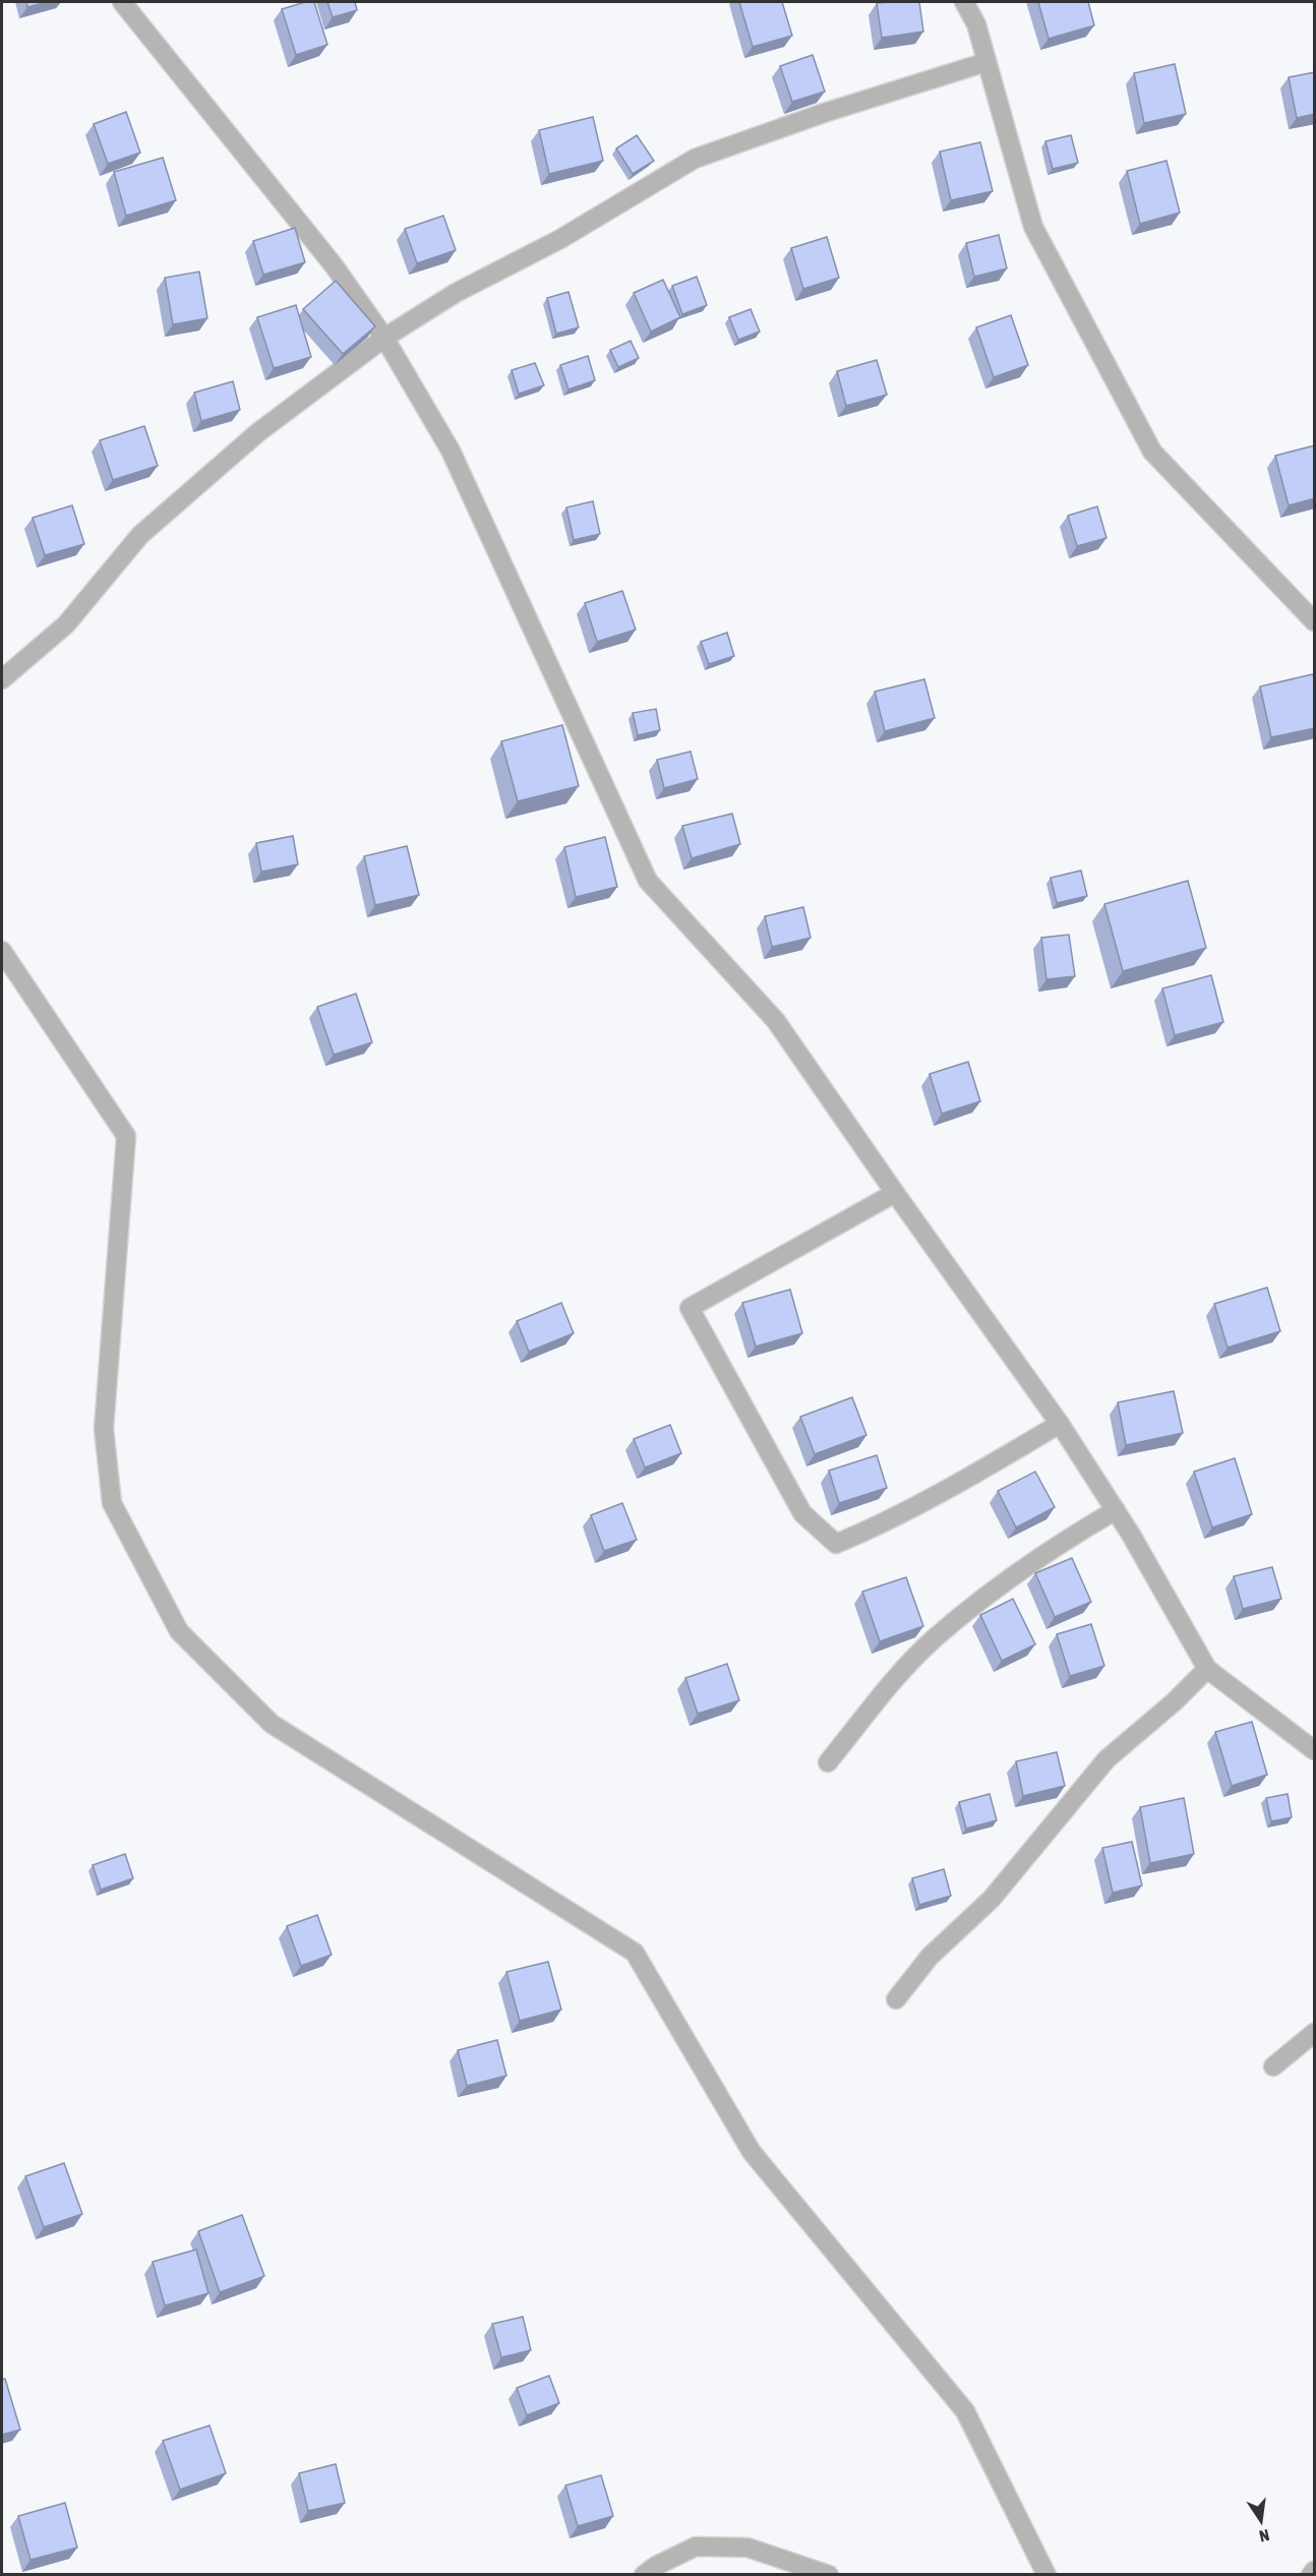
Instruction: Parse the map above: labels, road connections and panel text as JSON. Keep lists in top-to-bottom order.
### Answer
{
  "north": "bottom"
}
